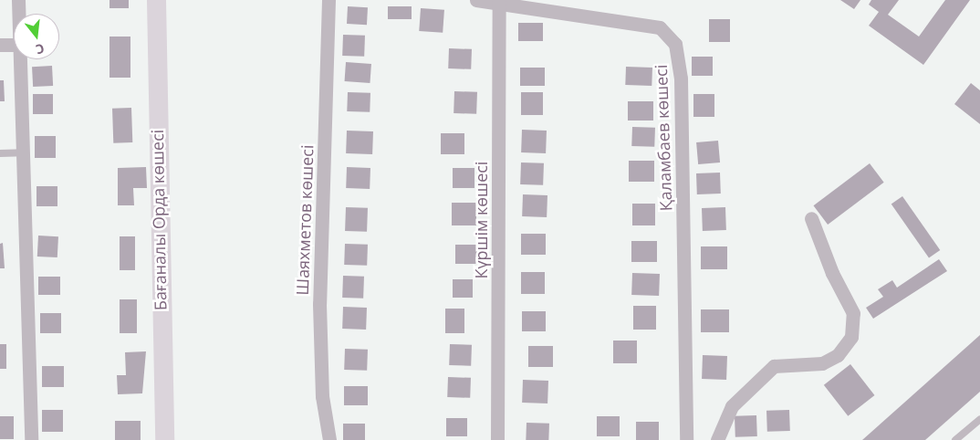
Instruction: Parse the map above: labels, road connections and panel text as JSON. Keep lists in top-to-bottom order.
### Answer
{
  "streets": {
    "street": [
      "Қаламбаев көшесі",
      "Бағаналы Орда көшесі",
      "Шаяхметов көшесі",
      "Күршім көшесі"
    ]
  },
  "crossings": [
    ["Қаламбаев көшесі", "Күршім көшесі"]
  ],
  "north": "bottom"
}
